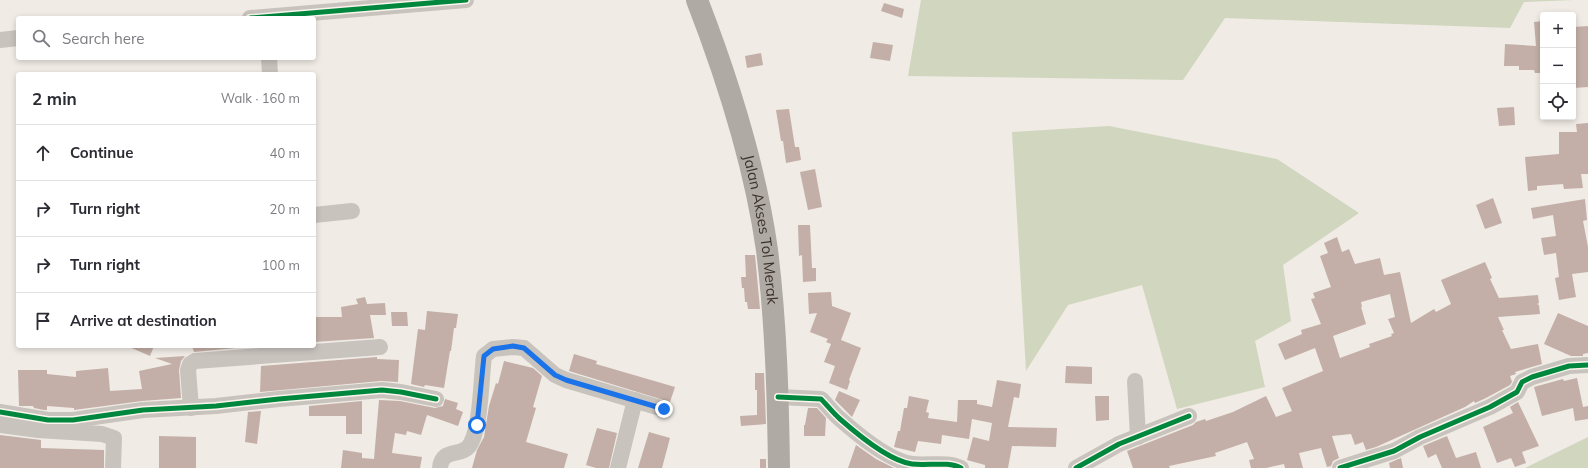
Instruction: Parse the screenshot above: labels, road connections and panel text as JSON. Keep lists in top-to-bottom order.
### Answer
{
  "streets": {
    "highway": ["Jalan Akses Tol Merak"]
  },
  "page": {
    "map_buttons": ["+", "−"],
    "search": "Search here",
    "heading": ["2 min", "Walk · 160 m"],
    "list": [
      ["Continue", "40 m"],
      ["Turn right", "20 m"],
      ["Turn right", "100 m"],
      "Arrive at destination"
    ]
  }
}
